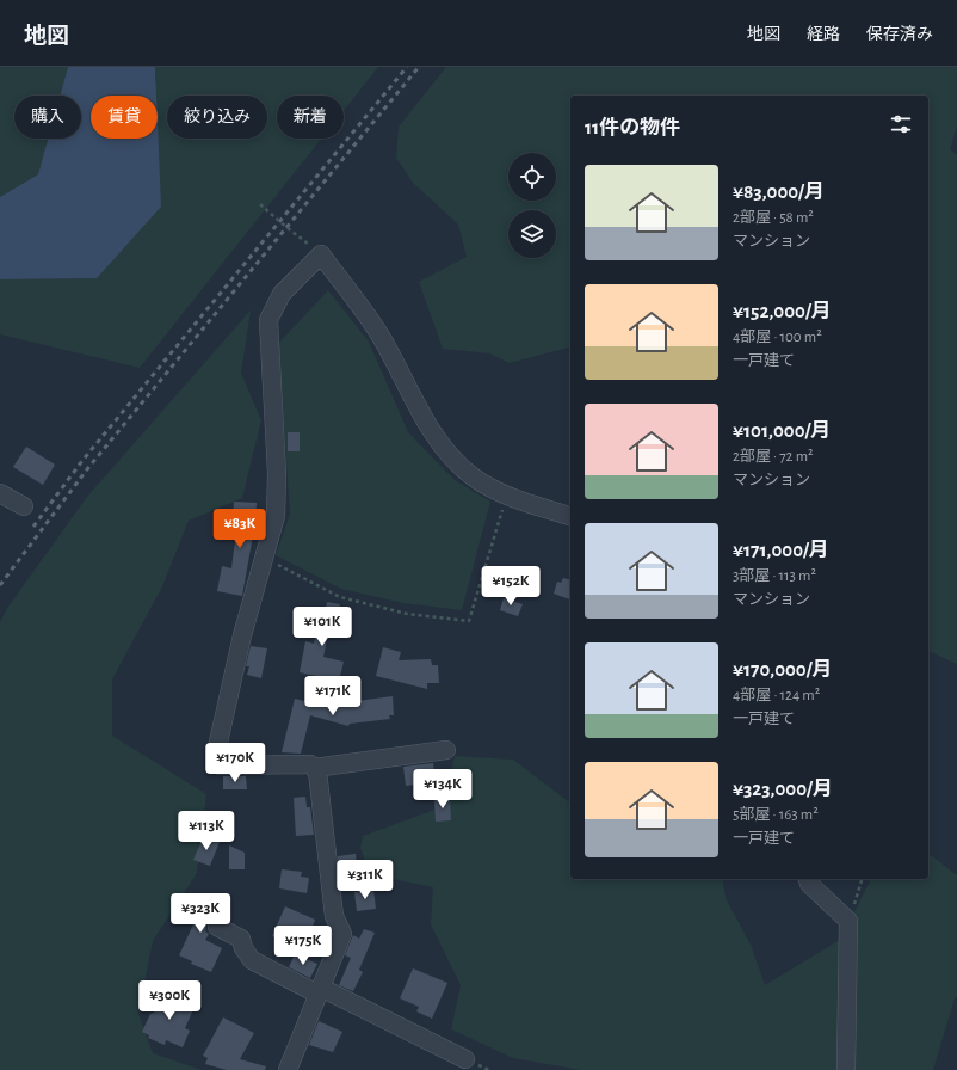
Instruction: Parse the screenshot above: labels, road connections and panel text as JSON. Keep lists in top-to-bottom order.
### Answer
{
  "page": {
    "header": "地図",
    "nav": ["地図", "経路", "保存済み"],
    "chip": [
      "購入",
      "賃貸",
      "絞り込み",
      "新着"
    ],
    "heading": "11件の物件",
    "list": [
      {
        "name": "¥83,000/月",
        "note": "2部屋 · 58 m² · マンション"
      },
      {
        "name": "¥152,000/月",
        "note": "4部屋 · 100 m² · 一戸建て"
      },
      {
        "name": "¥101,000/月",
        "note": "2部屋 · 72 m² · マンション"
      },
      {
        "name": "¥171,000/月",
        "note": "3部屋 · 113 m² · マンション"
      },
      {
        "name": "¥170,000/月",
        "note": "4部屋 · 124 m² · 一戸建て"
      },
      {
        "name": "¥323,000/月",
        "note": "5部屋 · 163 m² · 一戸建て"
      }
    ],
    "price": [
      "¥83K",
      "¥152K",
      "¥101K",
      "¥171K",
      "¥170K",
      "¥134K",
      "¥113K",
      "¥311K",
      "¥323K",
      "¥175K",
      "¥300K"
    ]
  }
}
